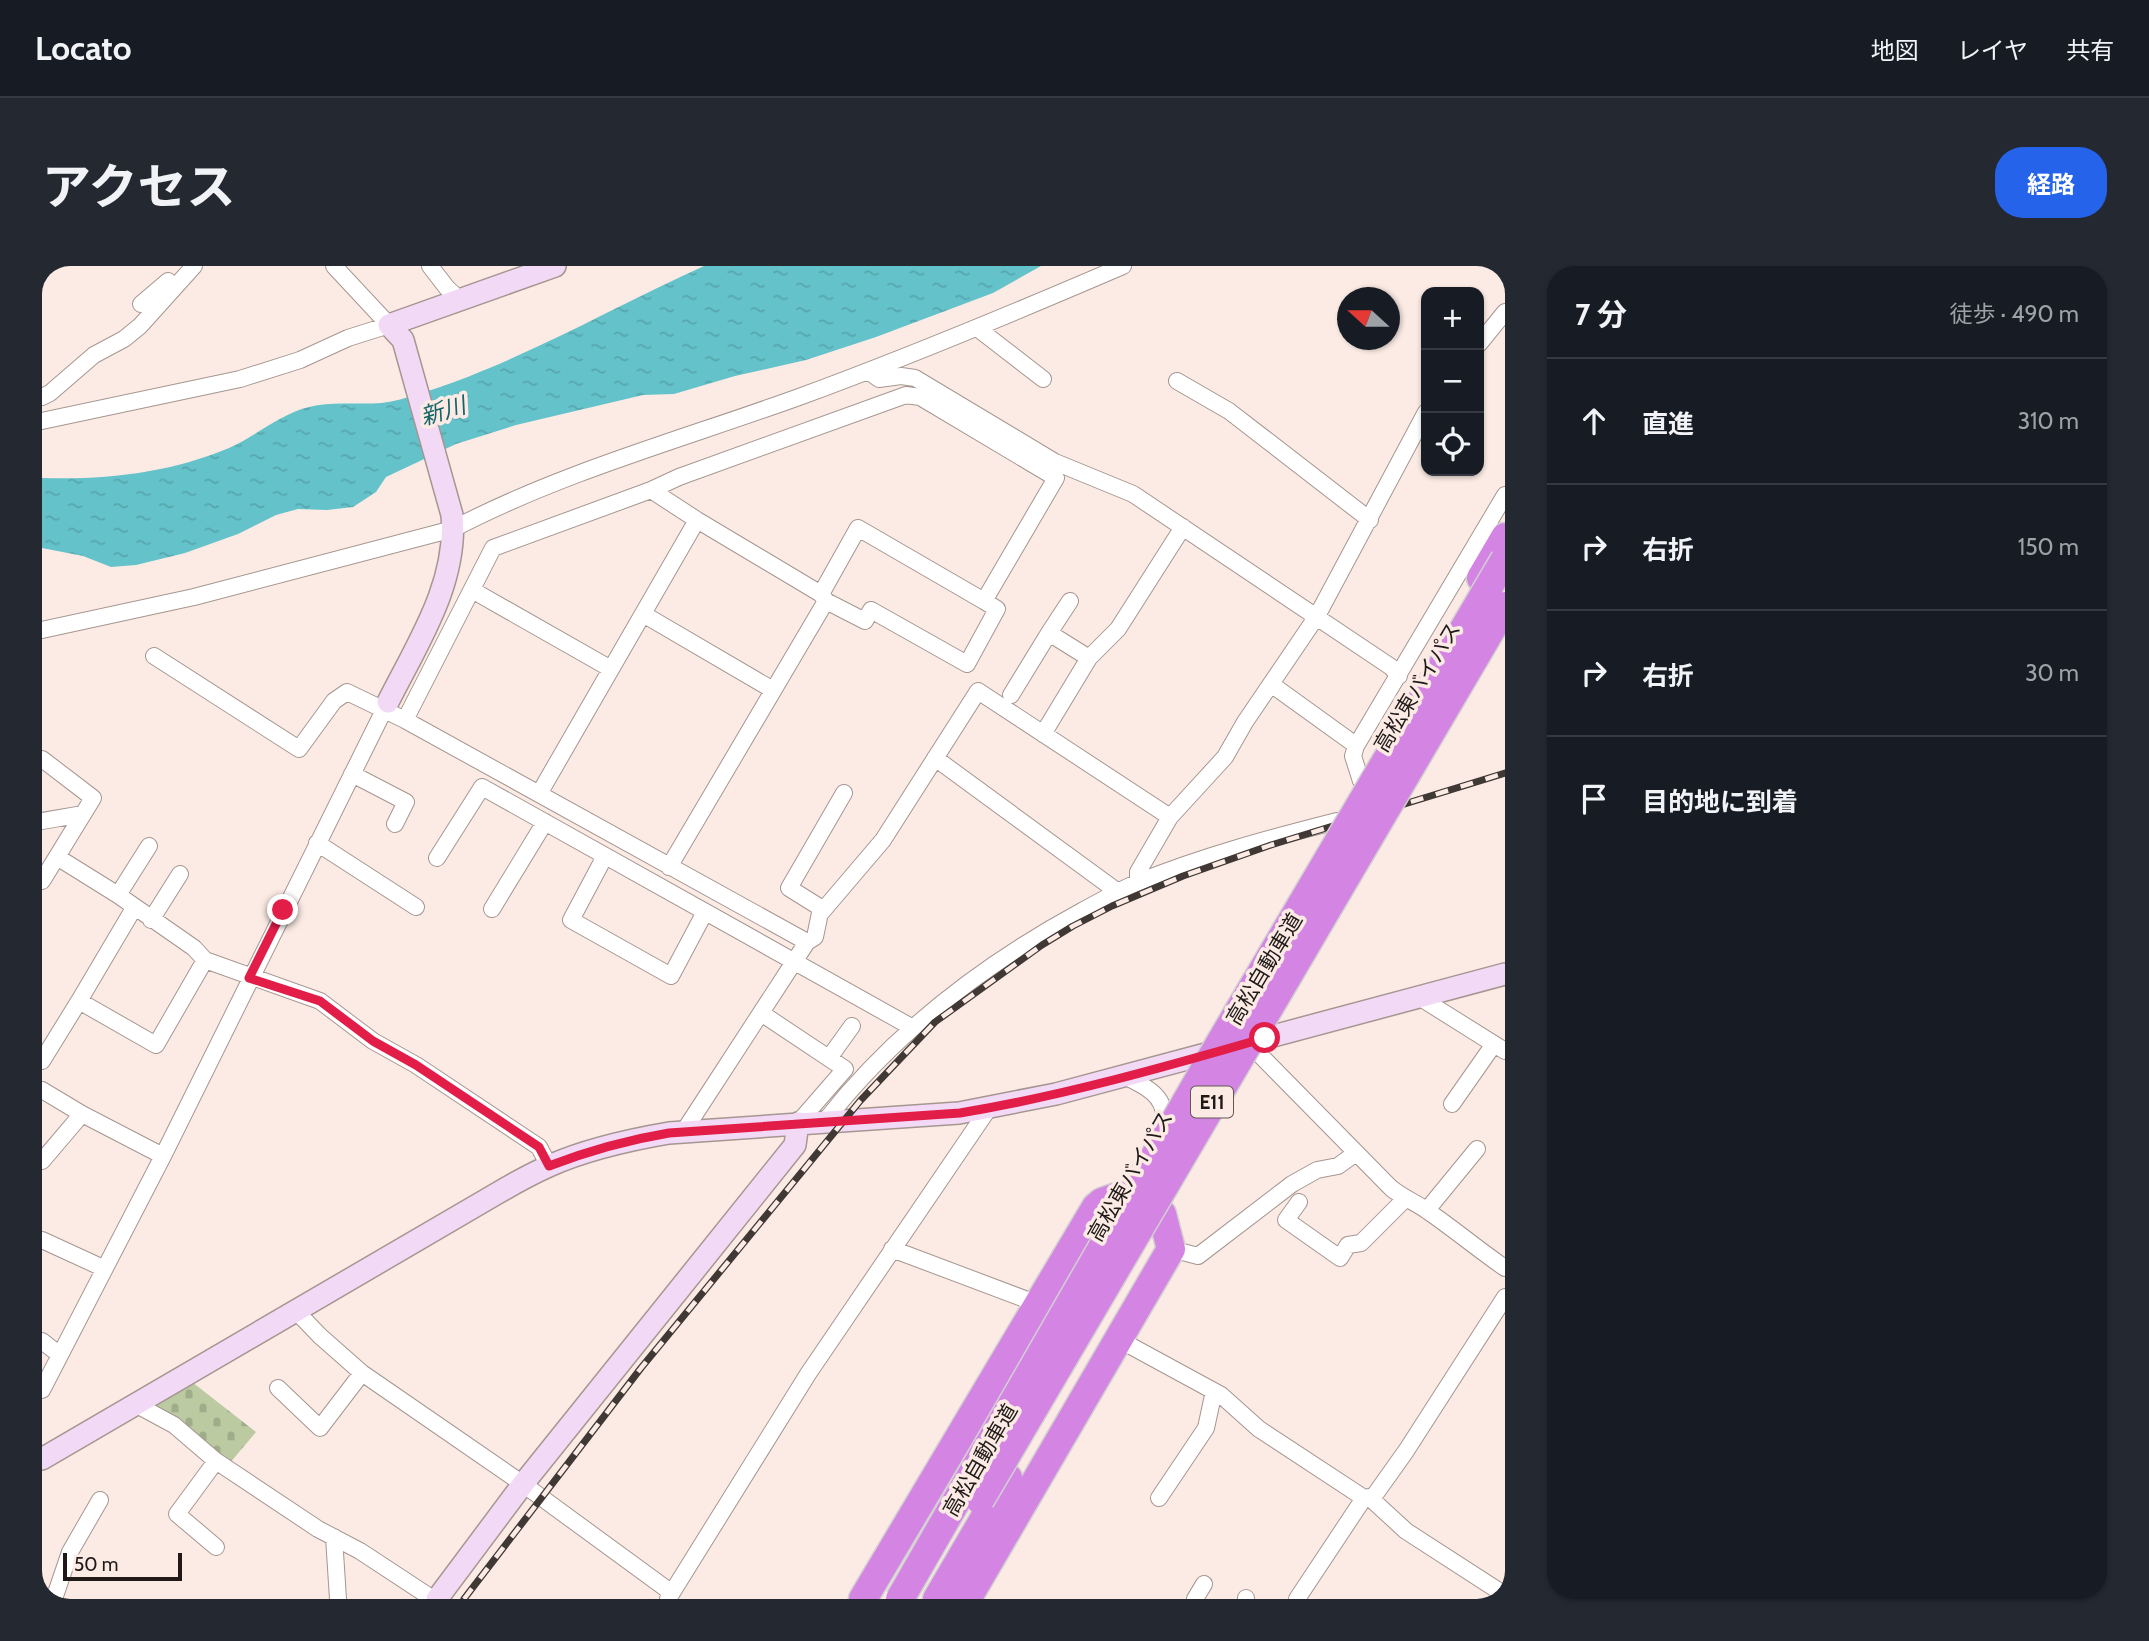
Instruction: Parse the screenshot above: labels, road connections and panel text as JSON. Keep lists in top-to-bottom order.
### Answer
{
  "streets": {
    "highway": ["高松東バイパス", "高松自動車道", "E11"]
  },
  "water": ["新川"],
  "scale_bar": "50 m",
  "north": "left",
  "page": {
    "header": "Locato",
    "nav": ["地図", "レイヤ", "共有"],
    "title": "アクセス",
    "buttons": "経路",
    "heading": ["7 分", "徒歩 · 490 m"],
    "map_buttons": ["+", "−"],
    "list": [
      ["直進", "310 m"],
      ["右折", "150 m"],
      ["右折", "30 m"],
      "目的地に到着"
    ],
    "scale": "50 m"
  }
}
